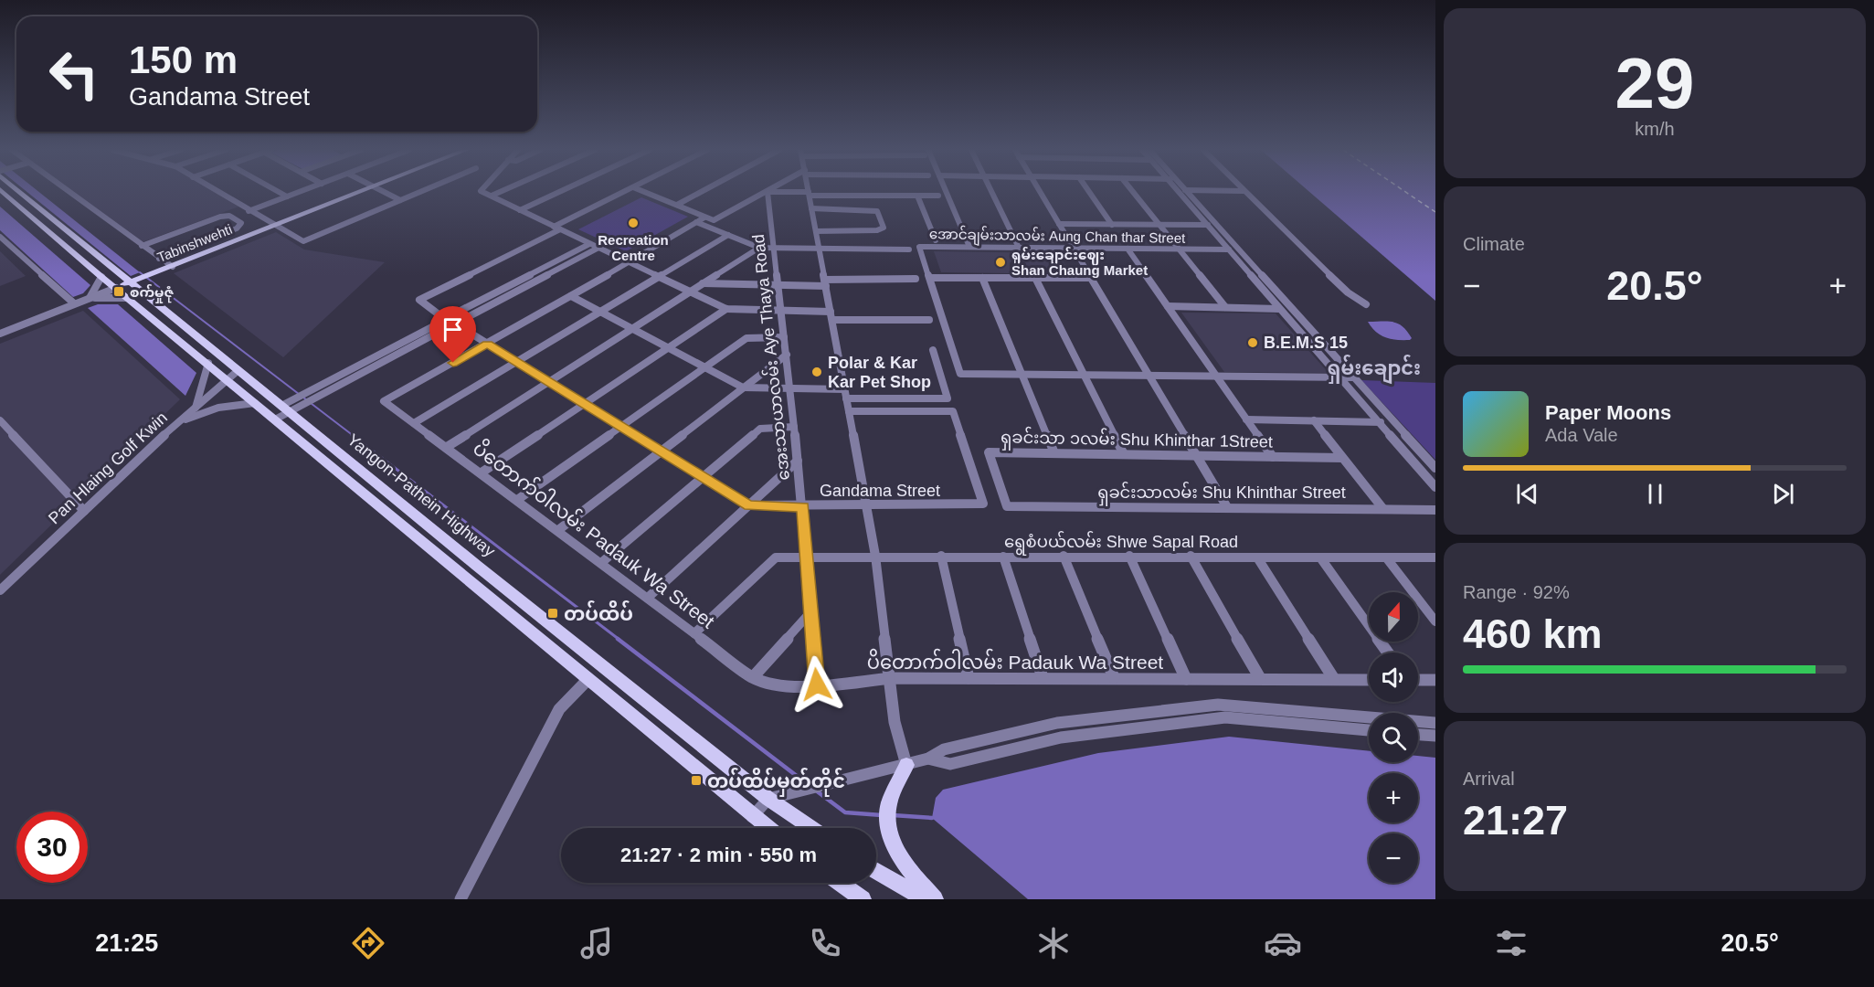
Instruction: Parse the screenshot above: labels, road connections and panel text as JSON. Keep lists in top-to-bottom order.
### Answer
{
  "streets": {
    "main road": ["Tabinshwehti", "Yangon-Pathein Highway"],
    "street": [
      "အောင်ချမ်းသာလမ်း Aung Chan thar Street",
      "အေးသာယာလမ်း Aye Thaya Road",
      "ရှခင်းသာ ၁လမ်း Shu Khinthar 1Street",
      "Pan Hlaing Golf Kwin",
      "Gandama Street",
      "ရှခင်းသာလမ်း Shu Khinthar Street",
      "ပိတောက်ဝါလမ်း Padauk Wa Street",
      "ရွေစံပယ်လမ်း Shwe Sapal Road"
    ]
  },
  "crossings": [
    ["Tabinshwehti", "Yangon-Pathein Highway"],
    ["အေးသာယာလမ်း Aye Thaya Road", "Gandama Street"],
    ["အေးသာယာလမ်း Aye Thaya Road", "ပိတောက်ဝါလမ်း Padauk Wa Street"],
    ["အေးသာယာလမ်း Aye Thaya Road", "ရွေစံပယ်လမ်း Shwe Sapal Road"],
    ["ရှခင်းသာ ၁လမ်း Shu Khinthar 1Street", "ရှခင်းသာလမ်း Shu Khinthar Street"],
    ["Pan Hlaing Golf Kwin", "Yangon-Pathein Highway"],
    ["ပိတောက်ဝါလမ်း Padauk Wa Street", "ရွေစံပယ်လမ်း Shwe Sapal Road"]
  ],
  "districts": ["ရှမ်းချောင်း"],
  "places": {
    "other": [
      "Recreation Centre",
      "ရှမ်းချောင်းဈေး Shan Chaung Market",
      "B.E.M.S 15",
      "Polar & Kar Kar Pet Shop"
    ],
    "transit": ["စက်မှုဇုံ", "တပ်ထိပ်", "တပ်ထိပ်မှတ်တိုင်"]
  },
  "north": "top",
  "page": {
    "tile": [
      ["29", "km/h"],
      "Climate",
      ["Range · 92%", "460 km"],
      ["Arrival", "21:27"]
    ],
    "turn": ["150 m", "Gandama Street"],
    "heat": ["−", "20.5°", "+"],
    "song": ["Paper Moons", "Ada Vale"],
    "map_buttons": ["+", "−"],
    "limit": "30",
    "trip": "21:27 · 2 min · 550 m",
    "tabs": ["21:25", "20.5°"]
  }
}
